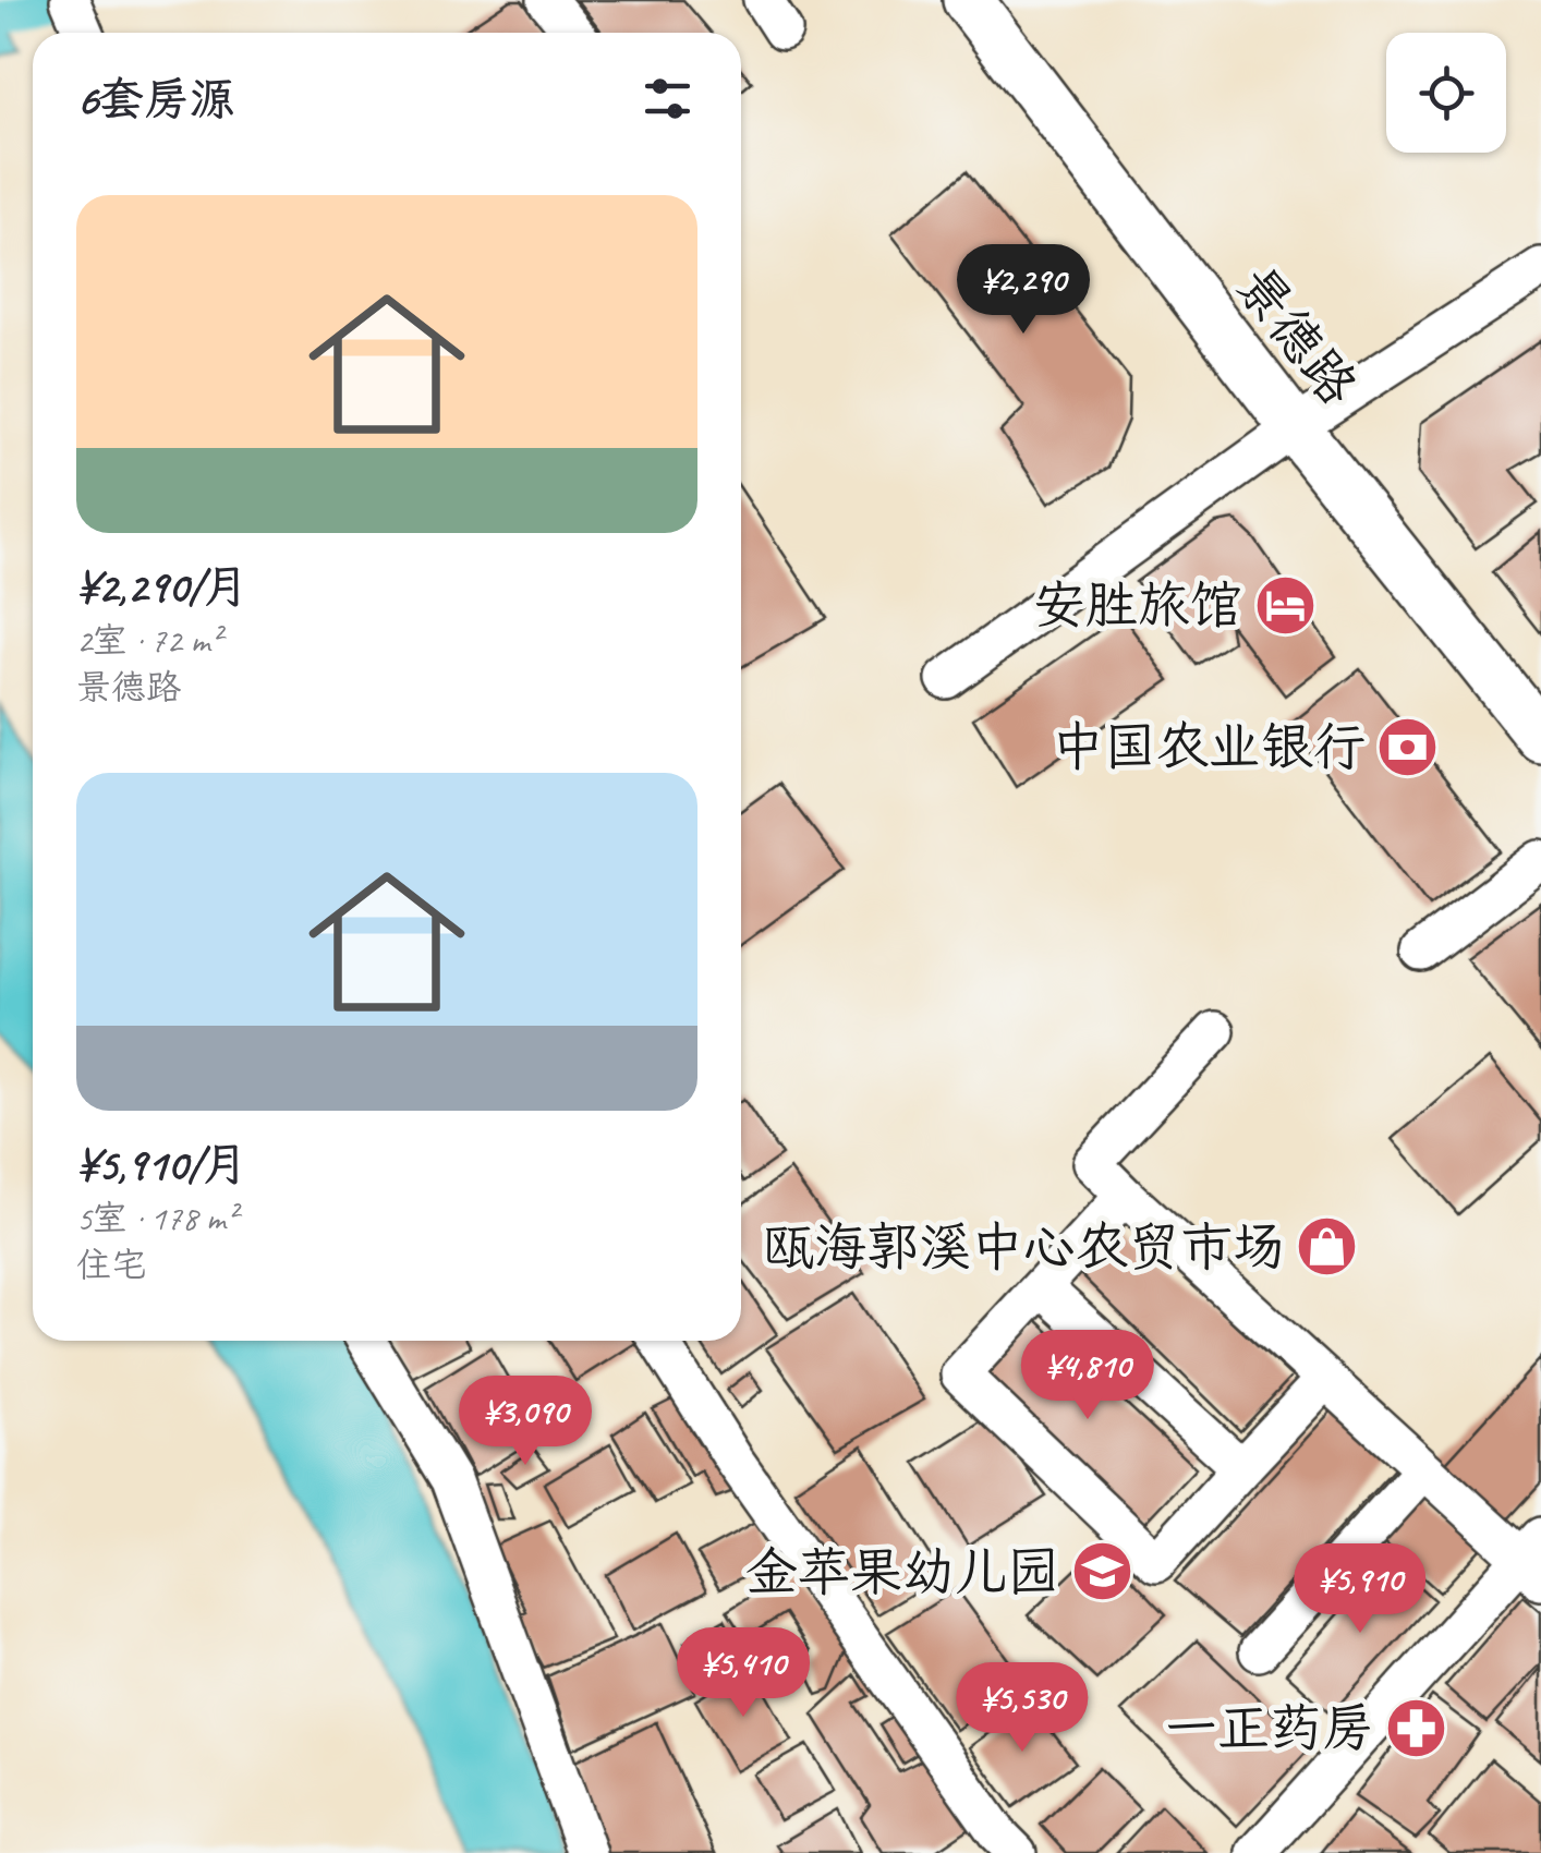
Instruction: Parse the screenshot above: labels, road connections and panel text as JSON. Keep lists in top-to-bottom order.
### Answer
{
  "streets": {
    "main road": ["景德路"]
  },
  "places": {
    "hotel": ["安胜旅馆"],
    "bank": ["中国农业银行"],
    "shop": ["瓯海郭溪中心农贸市场"],
    "school or university": ["金苹果幼儿园"],
    "pharmacy": ["一正药房"]
  },
  "page": {
    "heading": "6套房源",
    "list": [
      {
        "name": "¥2,290/月",
        "note": "2室 · 72 m² · 景德路"
      },
      {
        "name": "¥5,910/月",
        "note": "5室 · 178 m² · 住宅"
      }
    ],
    "price": [
      "¥2,290",
      "¥4,810",
      "¥3,090",
      "¥5,910",
      "¥5,410",
      "¥5,530"
    ]
  }
}
